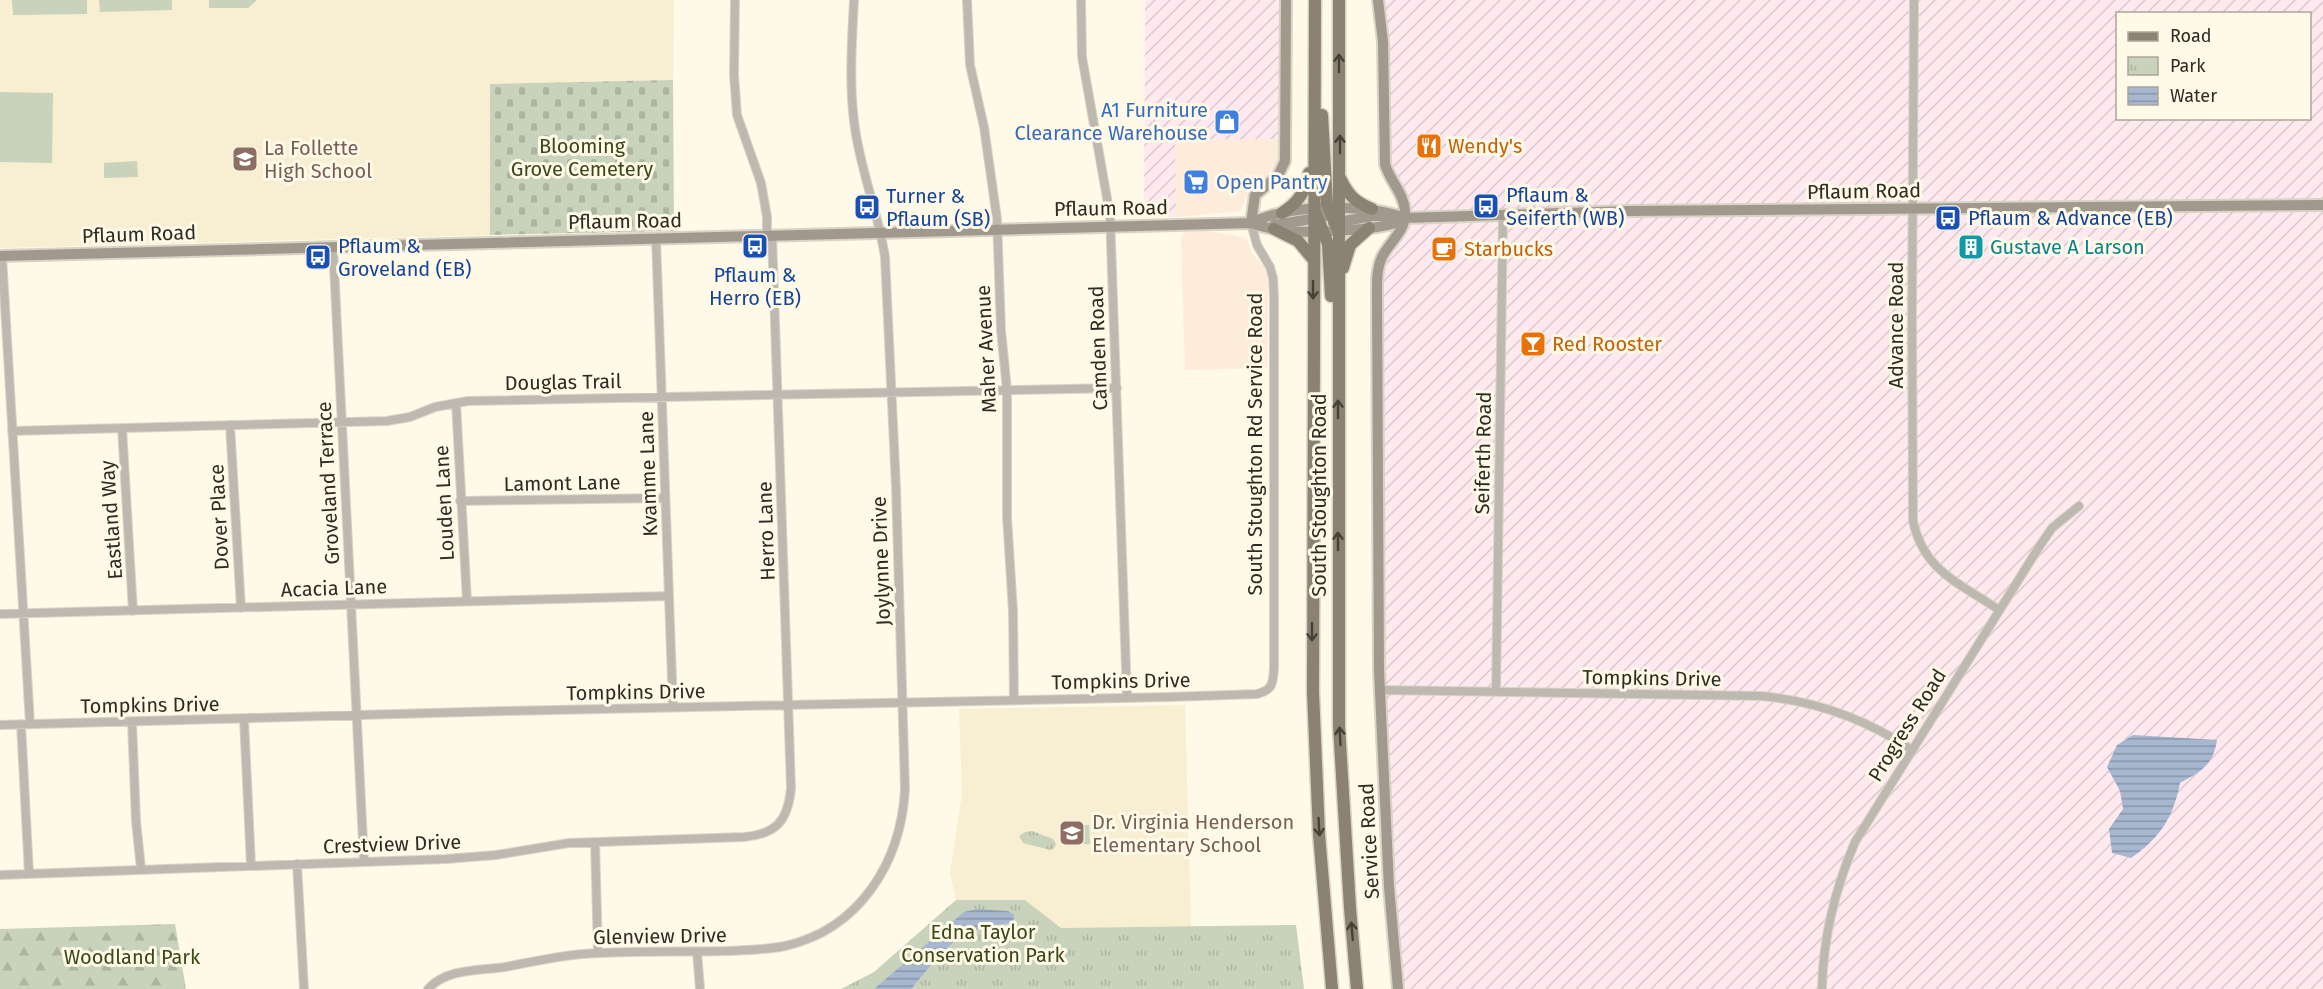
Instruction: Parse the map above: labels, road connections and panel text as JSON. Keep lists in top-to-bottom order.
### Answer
{
  "streets": {
    "main road": ["South Stoughton Road"],
    "street": [
      "Pflaum Road",
      "Advance Road",
      "Camden Road",
      "Maher Avenue",
      "Douglas Trail",
      "South Stoughton Rd Service Road",
      "Seiferth Road",
      "Kvamme Lane",
      "Groveland Terrace",
      "Lamont Lane",
      "Louden Lane",
      "Dover Place",
      "Eastland Way",
      "Herro Lane",
      "Joylynne Drive",
      "Acacia Lane",
      "Tompkins Drive",
      "Progress Road",
      "Service Road",
      "Crestview Drive",
      "Glenview Drive"
    ]
  },
  "crossings": [
    ["Pflaum Road", "Advance Road"],
    ["Pflaum Road", "Camden Road"],
    ["Pflaum Road", "Maher Avenue"],
    ["Pflaum Road", "South Stoughton Rd Service Road"],
    ["Pflaum Road", "Seiferth Road"],
    ["Pflaum Road", "Kvamme Lane"],
    ["Pflaum Road", "Groveland Terrace"],
    ["Pflaum Road", "South Stoughton Road"],
    ["Pflaum Road", "Herro Lane"],
    ["Pflaum Road", "Joylynne Drive"],
    ["Advance Road", "Progress Road"],
    ["Camden Road", "Douglas Trail"],
    ["Camden Road", "Tompkins Drive"],
    ["Maher Avenue", "Douglas Trail"],
    ["Maher Avenue", "Tompkins Drive"],
    ["Douglas Trail", "Kvamme Lane"],
    ["Douglas Trail", "Groveland Terrace"],
    ["Douglas Trail", "Louden Lane"],
    ["Douglas Trail", "Dover Place"],
    ["Douglas Trail", "Eastland Way"],
    ["Douglas Trail", "Herro Lane"],
    ["Douglas Trail", "Joylynne Drive"],
    ["South Stoughton Rd Service Road", "Tompkins Drive"],
    ["Seiferth Road", "Tompkins Drive"],
    ["Kvamme Lane", "Lamont Lane"],
    ["Kvamme Lane", "Acacia Lane"],
    ["Kvamme Lane", "Tompkins Drive"],
    ["Groveland Terrace", "Acacia Lane"],
    ["Groveland Terrace", "Tompkins Drive"],
    ["Groveland Terrace", "Crestview Drive"],
    ["Lamont Lane", "Louden Lane"],
    ["Louden Lane", "Acacia Lane"],
    ["Dover Place", "Acacia Lane"],
    ["Eastland Way", "Acacia Lane"],
    ["Herro Lane", "Tompkins Drive"],
    ["Herro Lane", "Crestview Drive"],
    ["Joylynne Drive", "Tompkins Drive"],
    ["Joylynne Drive", "Glenview Drive"],
    ["Tompkins Drive", "Progress Road"],
    ["Tompkins Drive", "Service Road"]
  ],
  "parks": ["Blooming Grove Cemetery", "Edna Taylor Conservation Park", "Woodland Park"],
  "places": {
    "shop": ["A1 Furniture Clearance Warehouse"],
    "restaurant": ["Wendy's"],
    "school or university": ["La Follette High School", "Dr. Virginia Henderson Elementary School"],
    "supermarket": ["Open Pantry"],
    "bus stop": [
      "Pflaum & Seiferth (WB)",
      "Turner & Pflaum (SB)",
      "Pflaum & Advance (EB)",
      "Pflaum & Herro (EB)",
      "Pflaum & Groveland (EB)"
    ],
    "building": ["Gustave A Larson"],
    "cafe": ["Starbucks"],
    "bar": ["Red Rooster"]
  },
  "legend": ["Road", "Park", "Water"]
}
